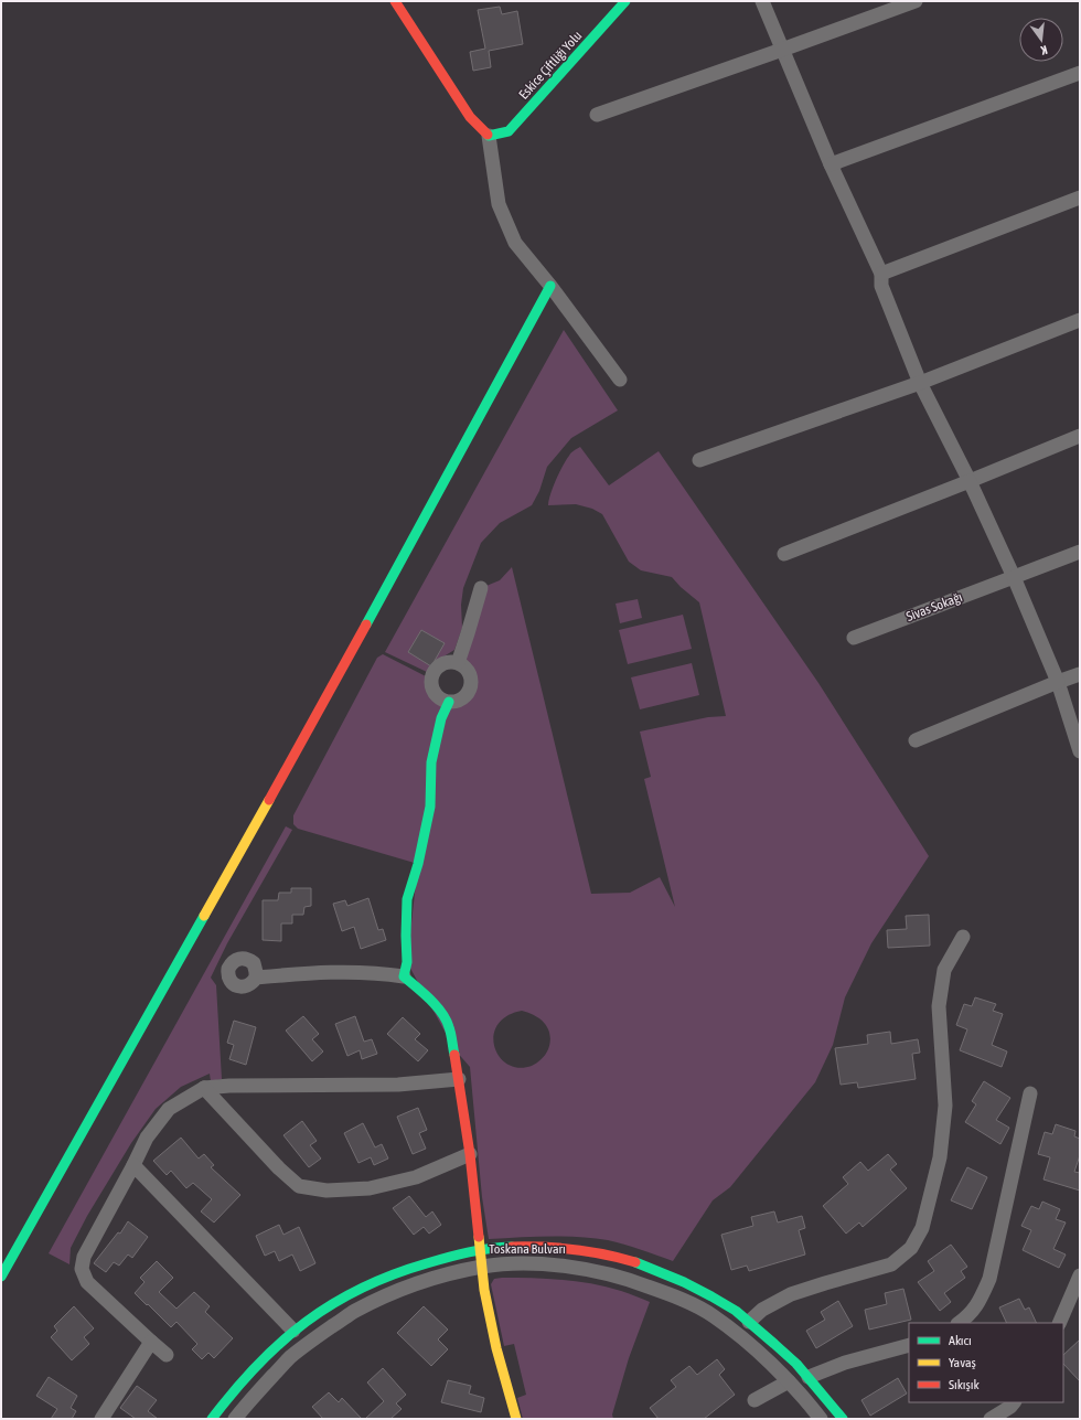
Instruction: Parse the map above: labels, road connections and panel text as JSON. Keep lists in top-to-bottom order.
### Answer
{
  "streets": {
    "street": ["Eskice Çiftliği Yolu", "Sivas Sokağı", "Toskana Bulvarı"]
  },
  "legend": ["Akıcı", "Yavaş", "Sıkışık"],
  "north": "bottom"
}
